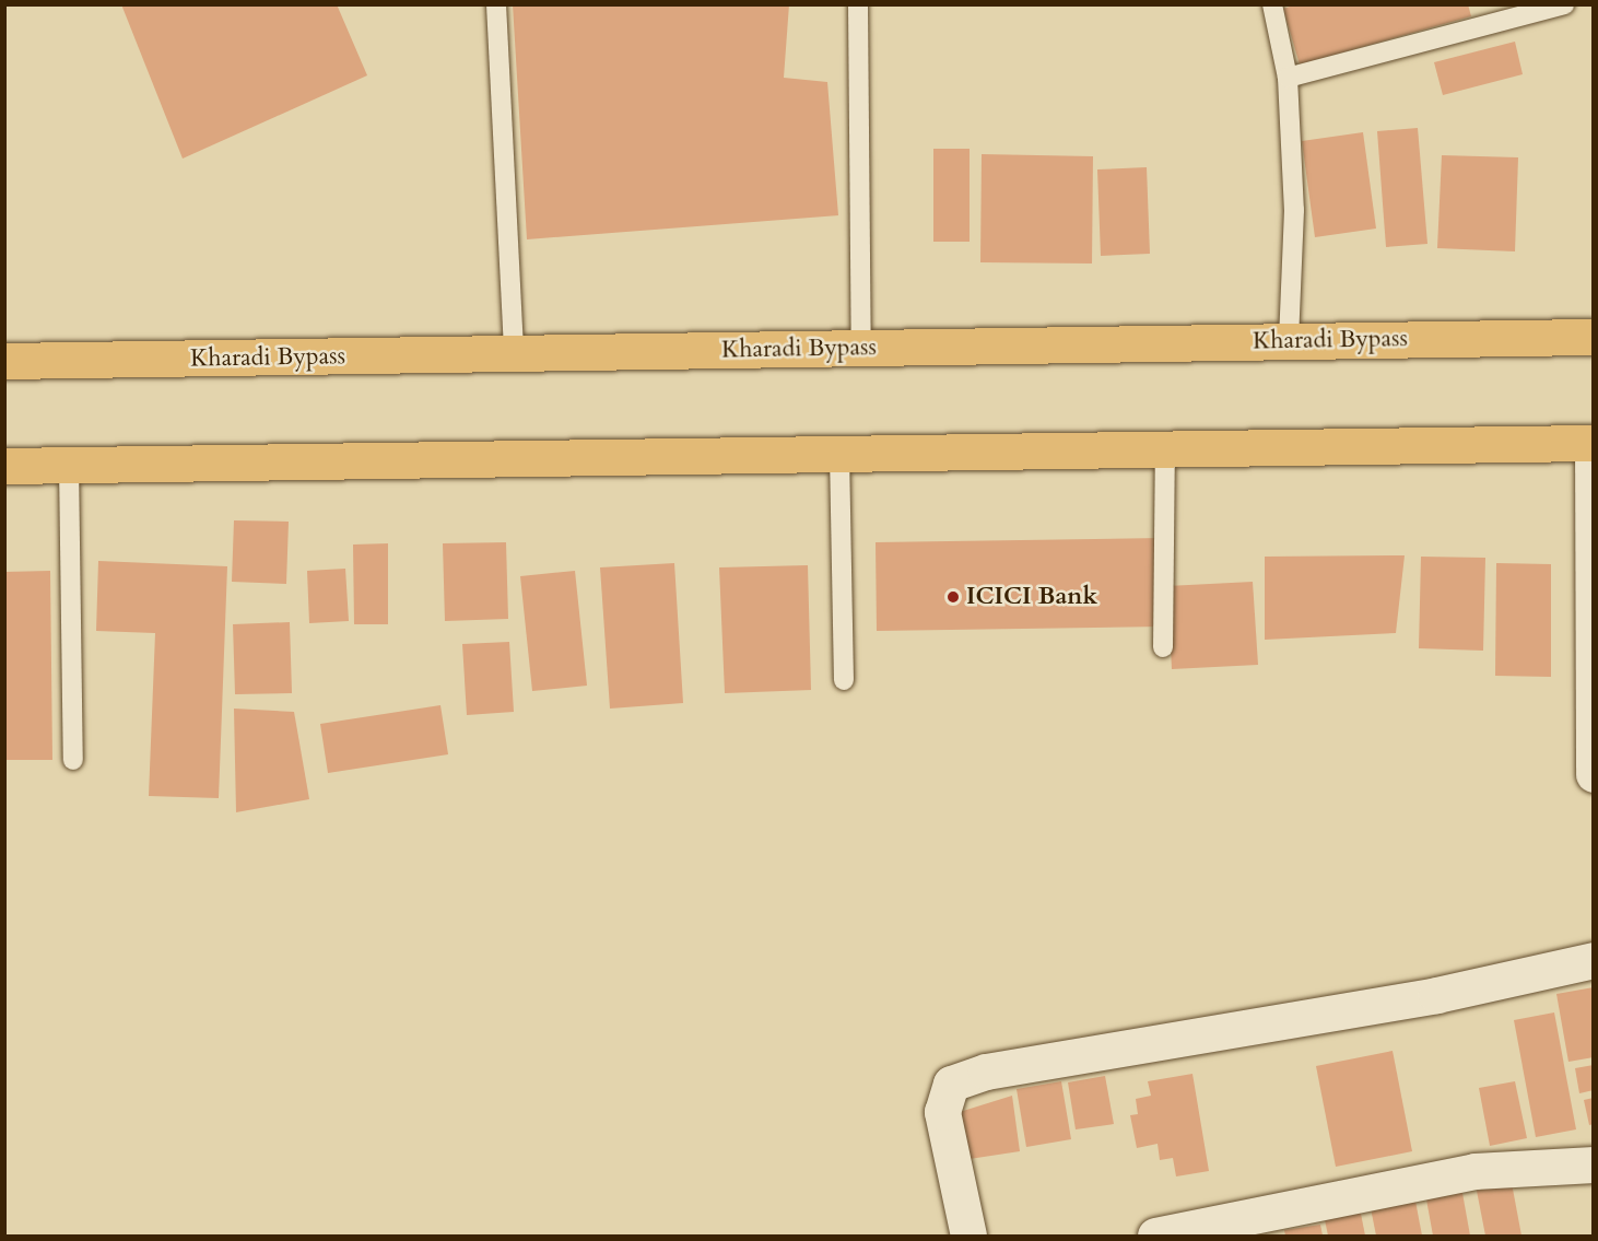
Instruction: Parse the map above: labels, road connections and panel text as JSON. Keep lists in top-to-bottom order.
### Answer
{
  "streets": {
    "highway": ["Kharadi Bypass"]
  },
  "places": ["ICICI Bank"]
}
